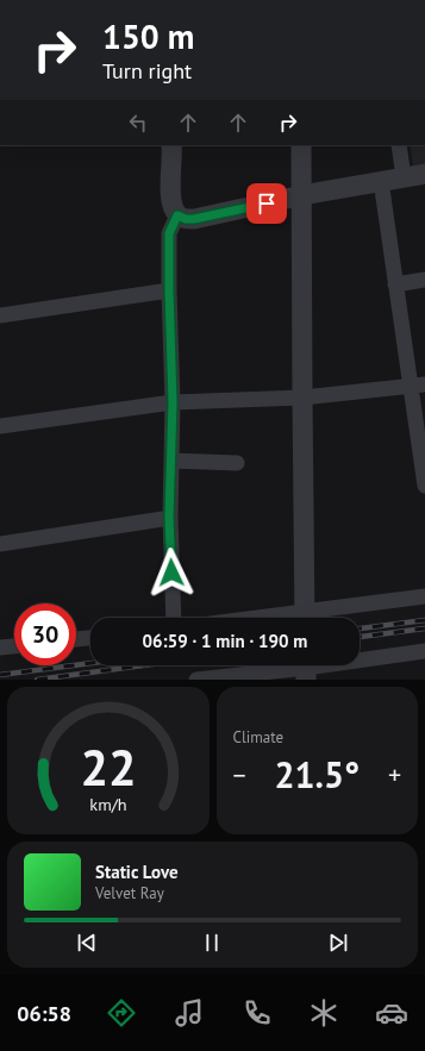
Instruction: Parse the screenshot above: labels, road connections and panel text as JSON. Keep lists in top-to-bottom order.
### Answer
{
  "page": {
    "turn": ["150 m", "Turn right"],
    "limit": "30",
    "trip": "06:59 · 1 min · 190 m",
    "tile": "Climate",
    "heat": ["−", "21.5°", "+"],
    "song": ["Static Love", "Velvet Ray"],
    "tabs": "06:58",
    "gauge": ["22", "km/h"]
  }
}
